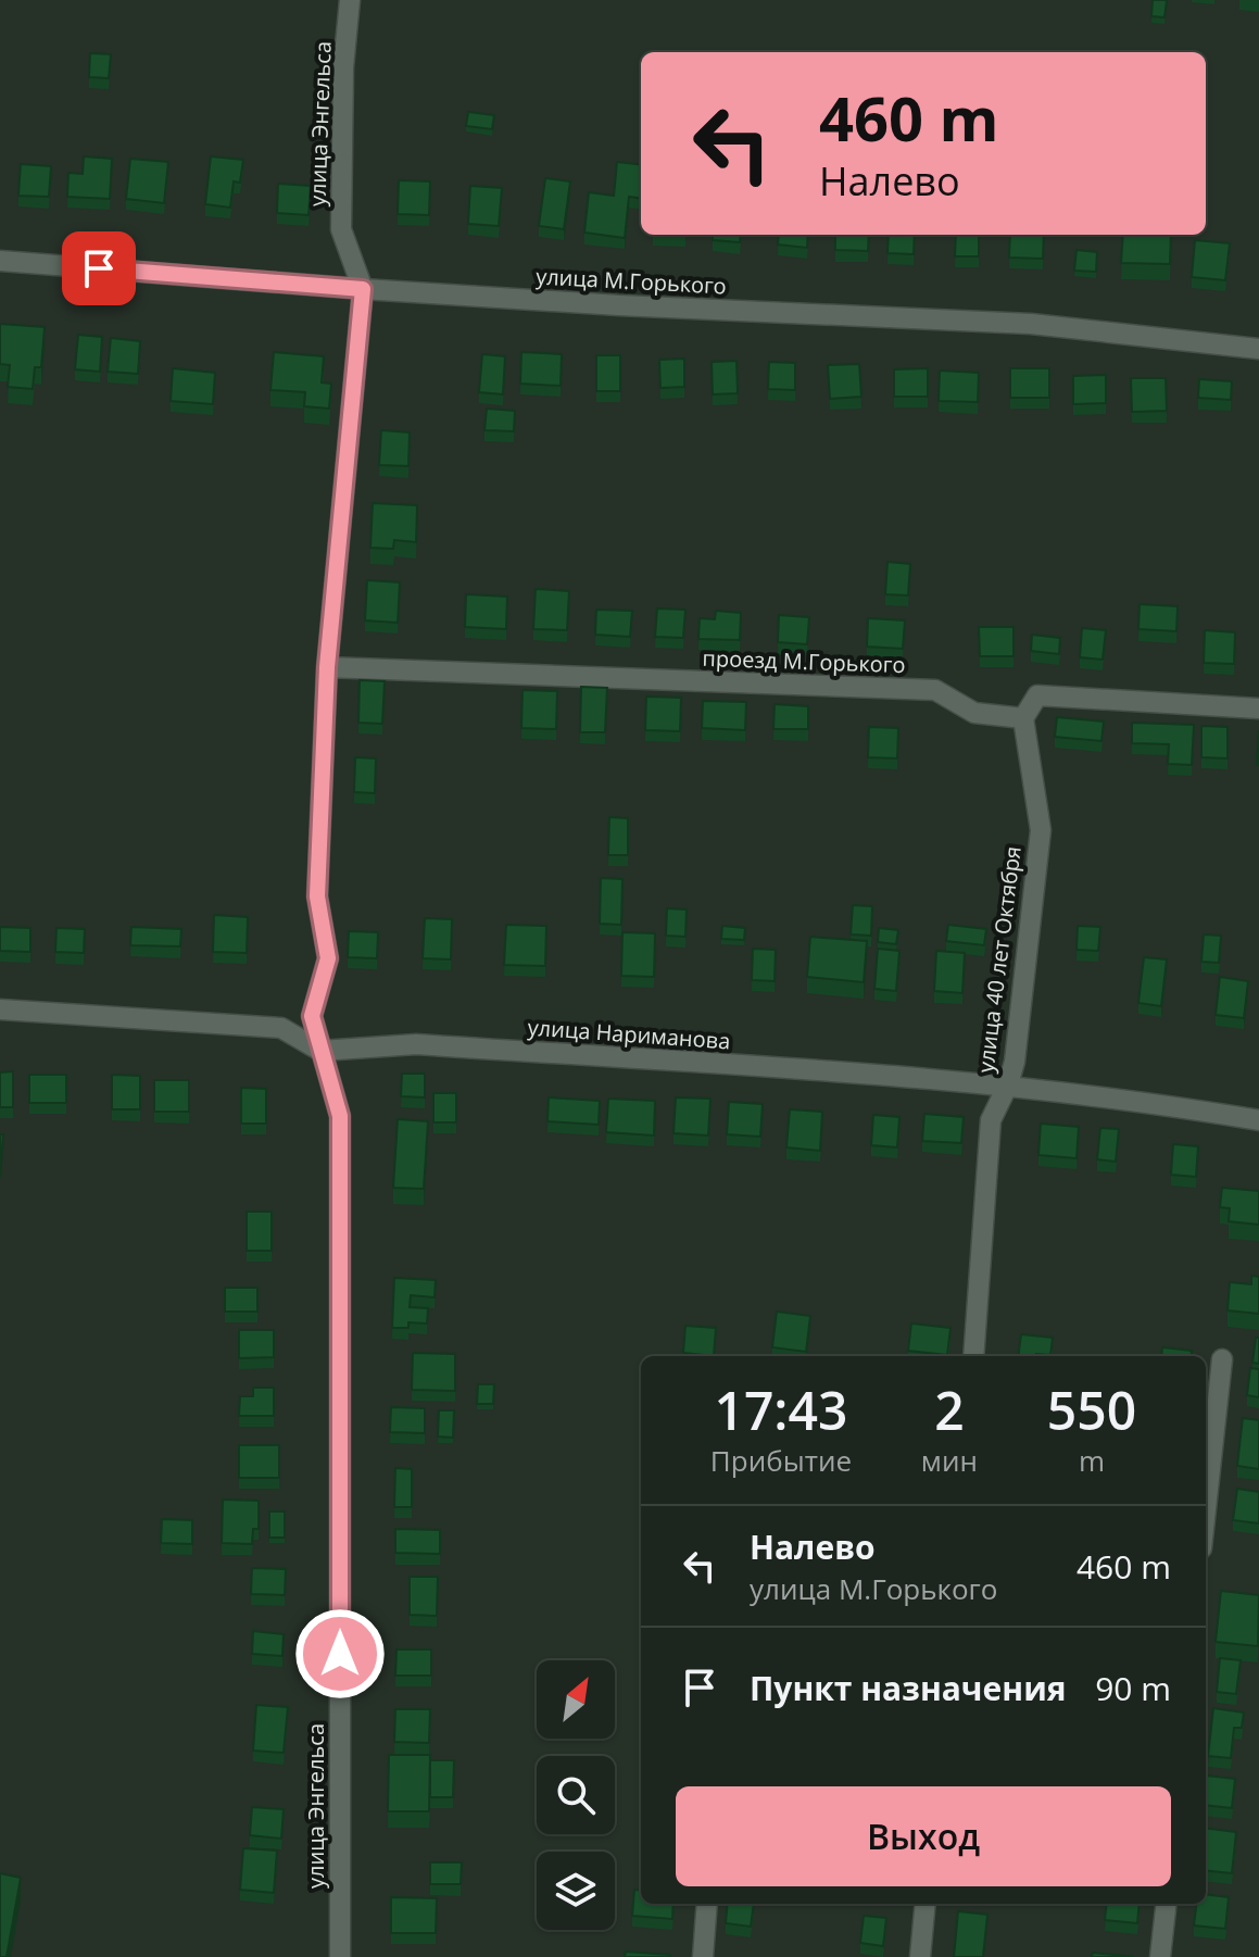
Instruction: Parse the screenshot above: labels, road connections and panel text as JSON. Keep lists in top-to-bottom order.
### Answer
{
  "streets": {
    "street": [
      "улица Энгельса",
      "улица М.Горького",
      "проезд М.Горького",
      "улица 40 лет Октября",
      "улица Нариманова"
    ]
  },
  "crossings": [
    ["улица Энгельса", "улица М.Горького"],
    ["улица Энгельса", "проезд М.Горького"],
    ["улица Энгельса", "улица Нариманова"],
    ["проезд М.Горького", "улица 40 лет Октября"],
    ["улица 40 лет Октября", "улица Нариманова"]
  ],
  "north": "top right",
  "page": {
    "turn": ["460 m", "Налево"],
    "eta": [
      "17:43",
      "Прибытие",
      "2",
      "мин",
      "550",
      "m"
    ],
    "list": [
      {
        "name": "Налево",
        "note": "улица М.Горького",
        "value": "460 m"
      },
      {
        "name": "Пункт назначения",
        "value": "90 m"
      }
    ],
    "buttons": "Выход"
  }
}
